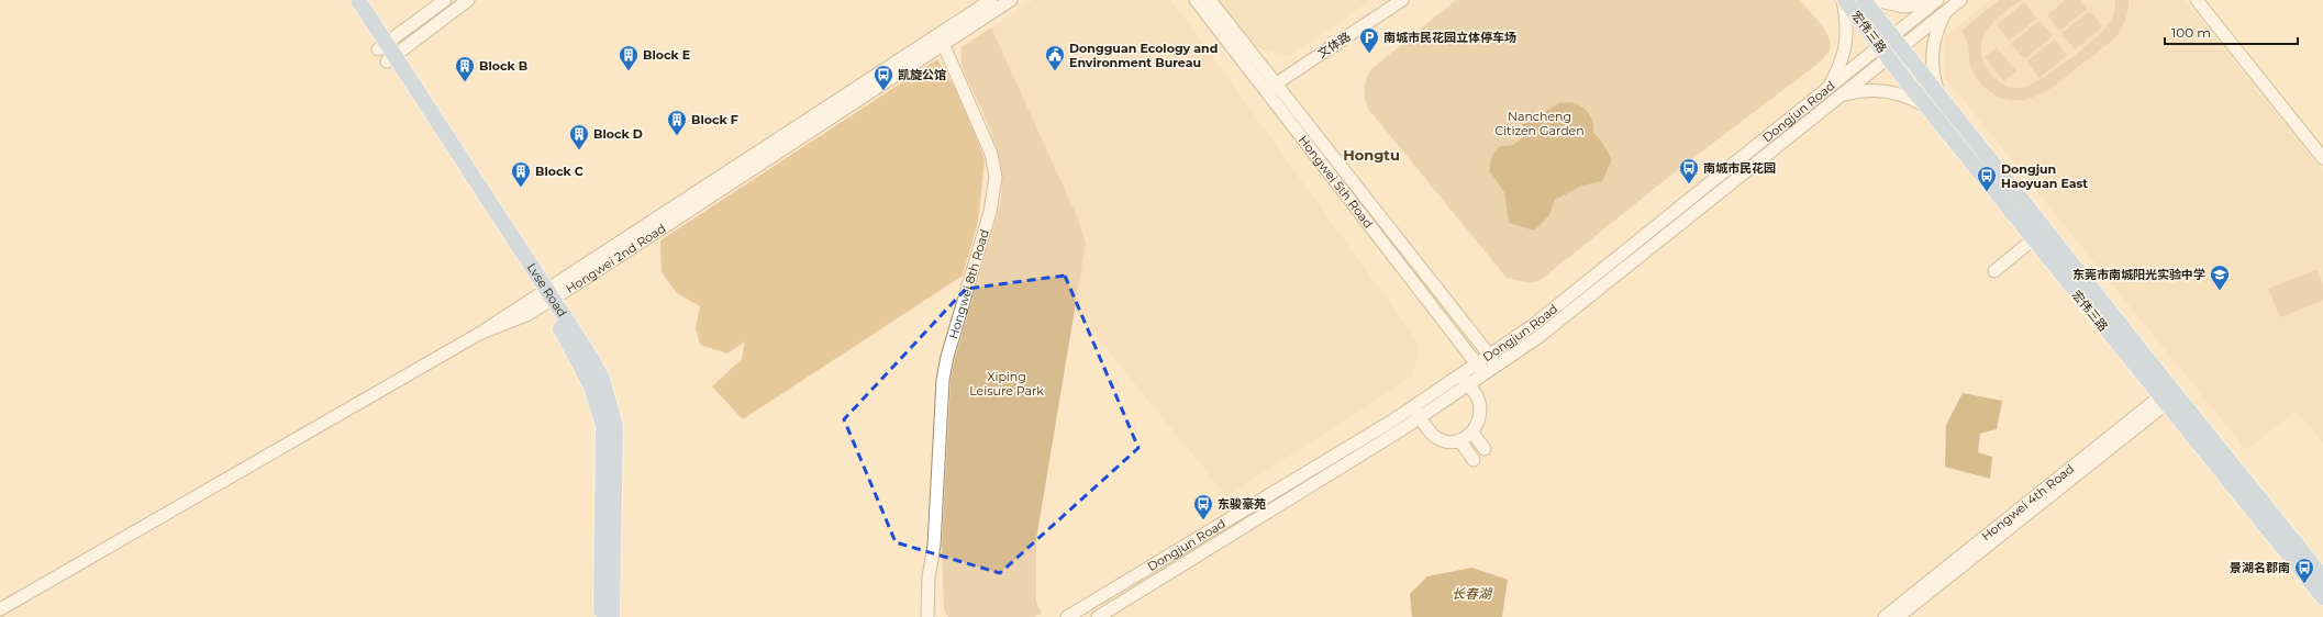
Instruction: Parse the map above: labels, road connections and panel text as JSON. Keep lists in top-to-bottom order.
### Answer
{
  "streets": {
    "main road": ["宏伟三路", "Lvse Road"],
    "street": [
      "文体路",
      "Dongjun Road",
      "Hongwei 5th Road",
      "Hongwei 2nd Road",
      "Hongwei 8th Road",
      "Hongwei 4th Road"
    ]
  },
  "crossings": [
    ["宏伟三路", "Dongjun Road"],
    ["宏伟三路", "Hongwei 4th Road"],
    ["文体路", "Hongwei 5th Road"],
    ["Dongjun Road", "Hongwei 5th Road"],
    ["Hongwei 2nd Road", "Hongwei 8th Road"],
    ["Hongwei 2nd Road", "Lvse Road"]
  ],
  "districts": ["Hongtu"],
  "water": ["长春湖"],
  "parks": ["Nancheng Citizen Garden", "Xiping Leisure Park"],
  "places": {
    "parking": ["南城市民花园立体停车场"],
    "building": [
      "Block E",
      "Block B",
      "Block F",
      "Block D",
      "Block C"
    ],
    "public building": ["Dongguan Ecology and Environment Bureau"],
    "bus stop": [
      "凯旋公馆",
      "南城市民花园",
      "Dongjun Haoyuan East",
      "东骏豪苑",
      "景湖名郡南"
    ],
    "school or university": ["东莞市南城阳光实验中学"]
  },
  "scale_bar": "100 m"
}
